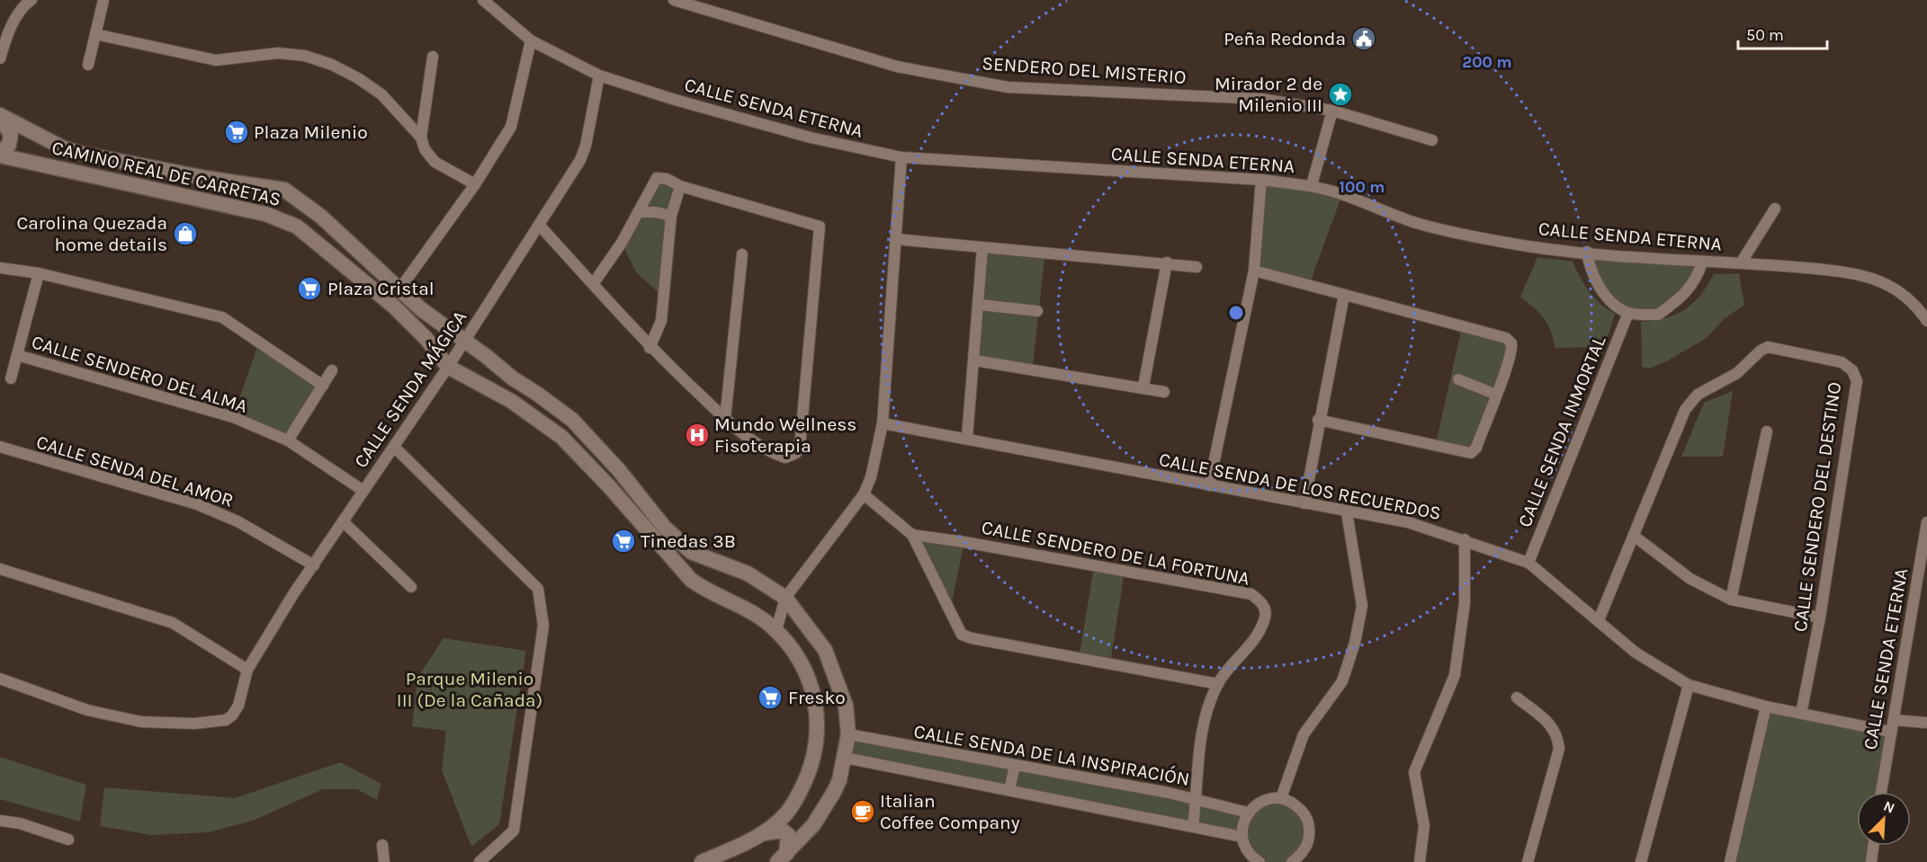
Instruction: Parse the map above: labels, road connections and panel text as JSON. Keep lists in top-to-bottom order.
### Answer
{
  "streets": {
    "street": [
      "SENDERO DEL MISTERIO",
      "CALLE SENDA ETERNA",
      "CAMINO REAL DE CARRETAS",
      "CALLE SENDERO DEL ALMA",
      "CALLE SENDA MÁGICA",
      "CALLE SENDA INMORTAL",
      "CALLE SENDA DEL AMOR",
      "CALLE SENDA DE LOS RECUERDOS",
      "CALLE SENDERO DEL DESTINO",
      "CALLE SENDERO DE LA FORTUNA",
      "CALLE SENDA DE LA INSPIRACIÓN"
    ]
  },
  "crossings": [
    ["CALLE SENDA ETERNA", "CALLE SENDA MÁGICA"],
    ["CALLE SENDA ETERNA", "CALLE SENDA DE LOS RECUERDOS"],
    ["CAMINO REAL DE CARRETAS", "CALLE SENDA MÁGICA"],
    ["CAMINO REAL DE CARRETAS", "CALLE SENDA DE LA INSPIRACIÓN"],
    ["CALLE SENDERO DEL ALMA", "CALLE SENDA MÁGICA"],
    ["CALLE SENDA MÁGICA", "CALLE SENDA DEL AMOR"],
    ["CALLE SENDA INMORTAL", "CALLE SENDA DE LOS RECUERDOS"],
    ["CALLE SENDA DE LOS RECUERDOS", "CALLE SENDERO DEL DESTINO"],
    ["CALLE SENDERO DE LA FORTUNA", "CALLE SENDA DE LA INSPIRACIÓN"]
  ],
  "parks": ["Parque Milenio III (De la Cañada)"],
  "places": {
    "public building": ["Peña Redonda"],
    "place": ["Mirador 2 de Milenio III"],
    "supermarket": [
      "Plaza Milenio",
      "Plaza Cristal",
      "Tinedas 3B",
      "Fresko"
    ],
    "shop": ["Carolina Quezada home details"],
    "hospital": ["Mundo Wellness Fisoterapia"],
    "cafe": ["Italian Coffee Company"]
  },
  "scale_bar": "50 m",
  "north": "top right",
  "rings": ["200 m", "100 m"]
}
